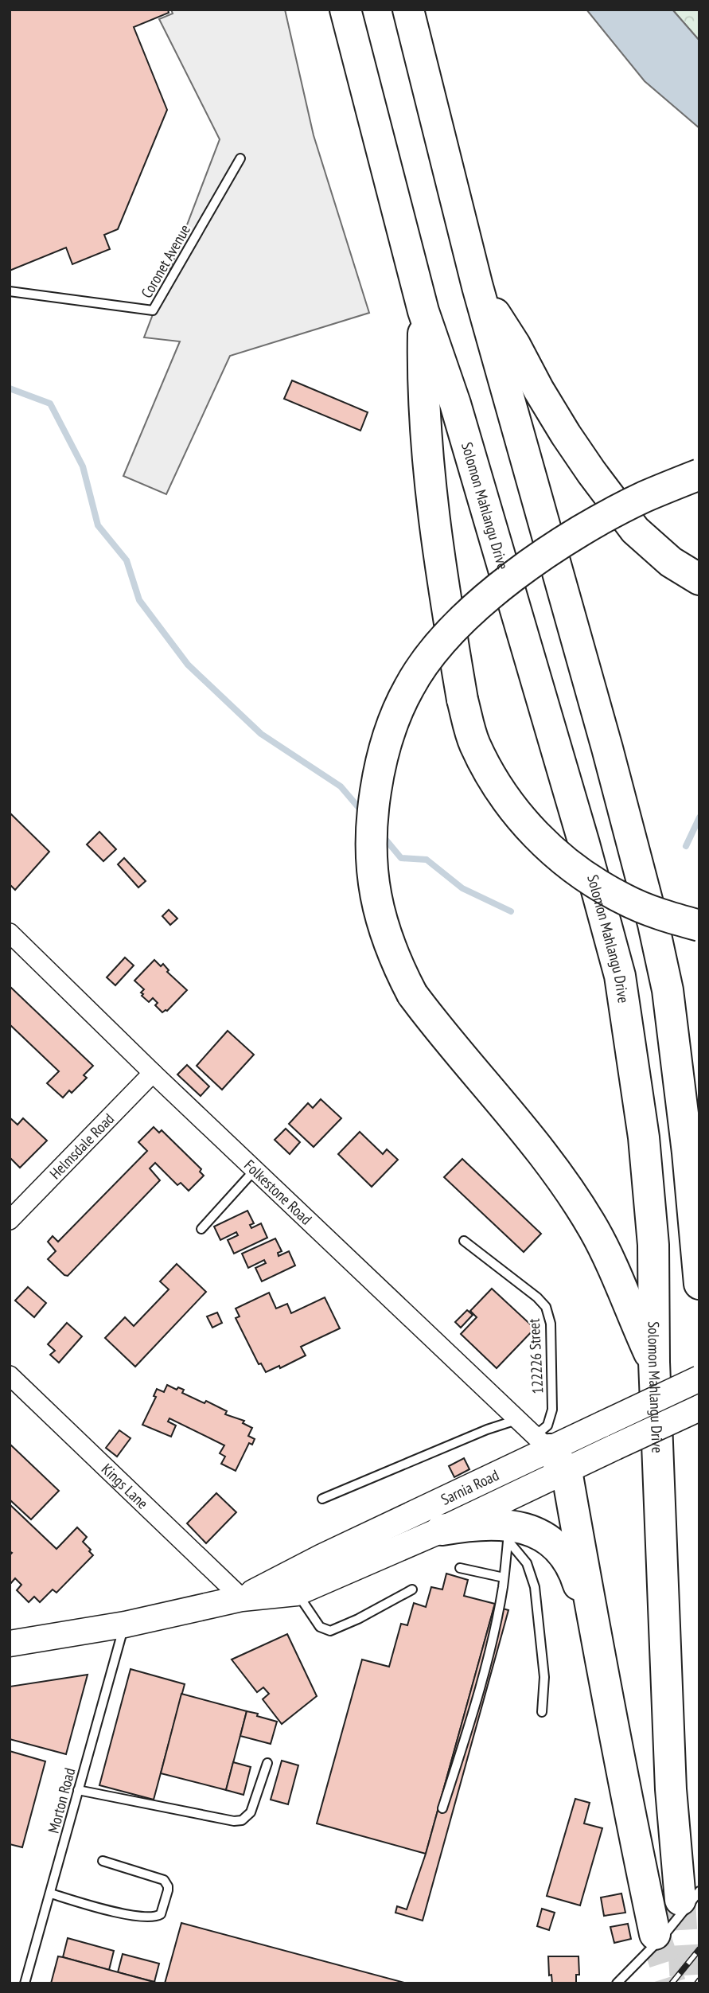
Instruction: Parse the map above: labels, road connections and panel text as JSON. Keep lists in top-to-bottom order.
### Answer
{
  "streets": {
    "highway": ["Solomon Mahlangu Drive"],
    "main road": ["Sarnia Road"],
    "street": ["Helmsdale Road", "Folkestone Road", "Kings Lane"],
    "lane": ["Coronet Avenue", "122226 Street", "Morton Road"]
  },
  "crossings": [
    ["Helmsdale Road", "Folkestone Road"],
    ["Folkestone Road", "122226 Street"],
    ["Folkestone Road", "Sarnia Road"],
    ["122226 Street", "Sarnia Road"],
    ["Kings Lane", "Sarnia Road"],
    ["Sarnia Road", "Morton Road"]
  ]
}
